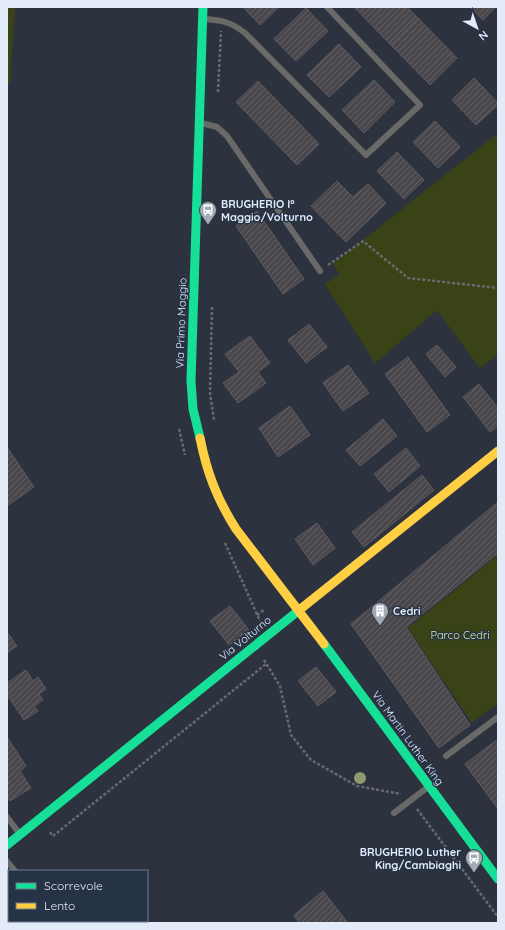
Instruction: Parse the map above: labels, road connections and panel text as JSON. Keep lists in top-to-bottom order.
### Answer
{
  "streets": {
    "street": ["Via Primo Maggio", "Via Volturno", "Via Martin Luther King"]
  },
  "crossings": [
    ["Via Primo Maggio", "Via Volturno"],
    ["Via Primo Maggio", "Via Martin Luther King"],
    ["Via Volturno", "Via Martin Luther King"]
  ],
  "parks": ["Parco Cedri"],
  "places": {
    "bus stop": ["BRUGHERIO I° Maggio/Volturno", "BRUGHERIO Luther King/Cambiaghi"],
    "building": ["Cedri"]
  },
  "legend": ["Scorrevole", "Lento"],
  "north": "bottom right"
}
